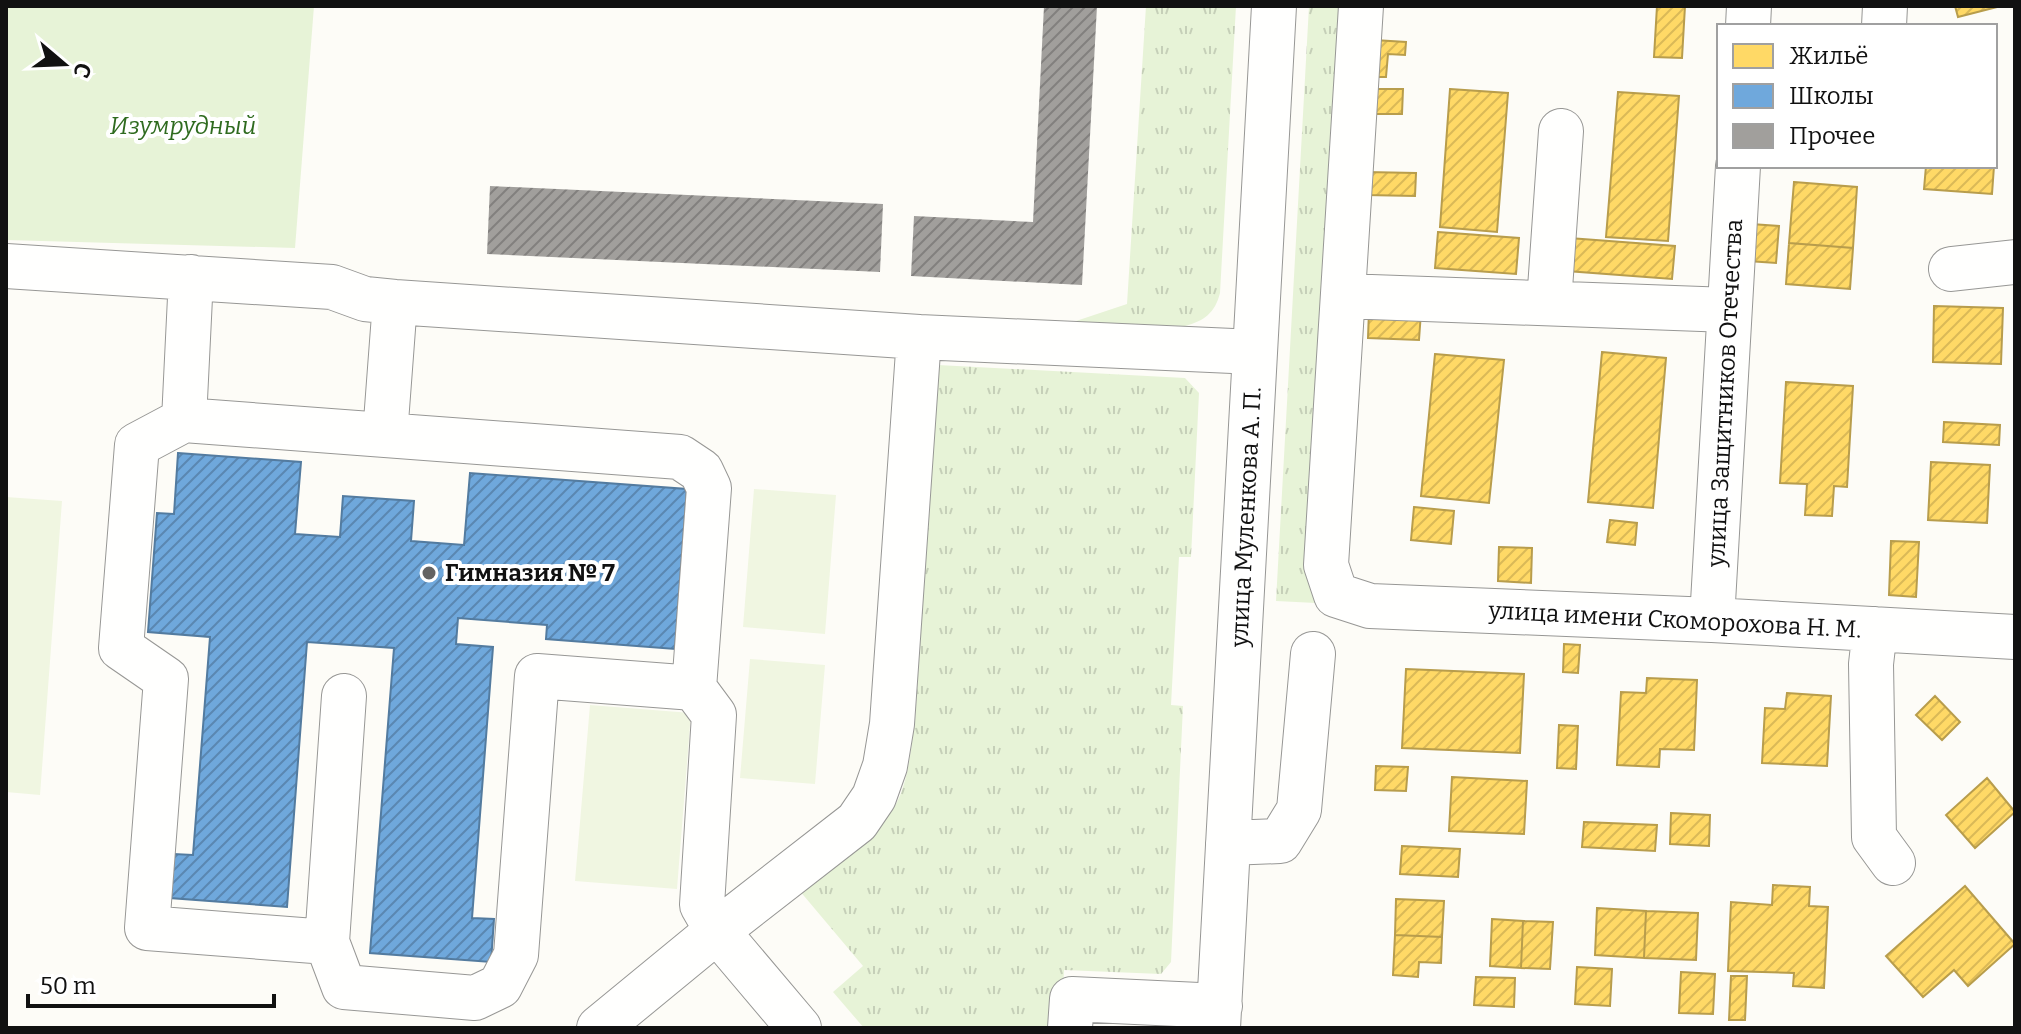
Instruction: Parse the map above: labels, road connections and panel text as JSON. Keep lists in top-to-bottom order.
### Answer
{
  "streets": {
    "street": ["улица Защитников Отечества", "улица Муленкова А. П.", "улица имени Скоморохова Н. М."]
  },
  "crossings": [
    ["улица Защитников Отечества", "улица имени Скоморохова Н. М."]
  ],
  "parks": ["Изумрудный"],
  "places": ["Гимназия № 7"],
  "legend": ["Жильё", "Школы", "Прочее"],
  "scale_bar": "50 m",
  "north": "right"
}
